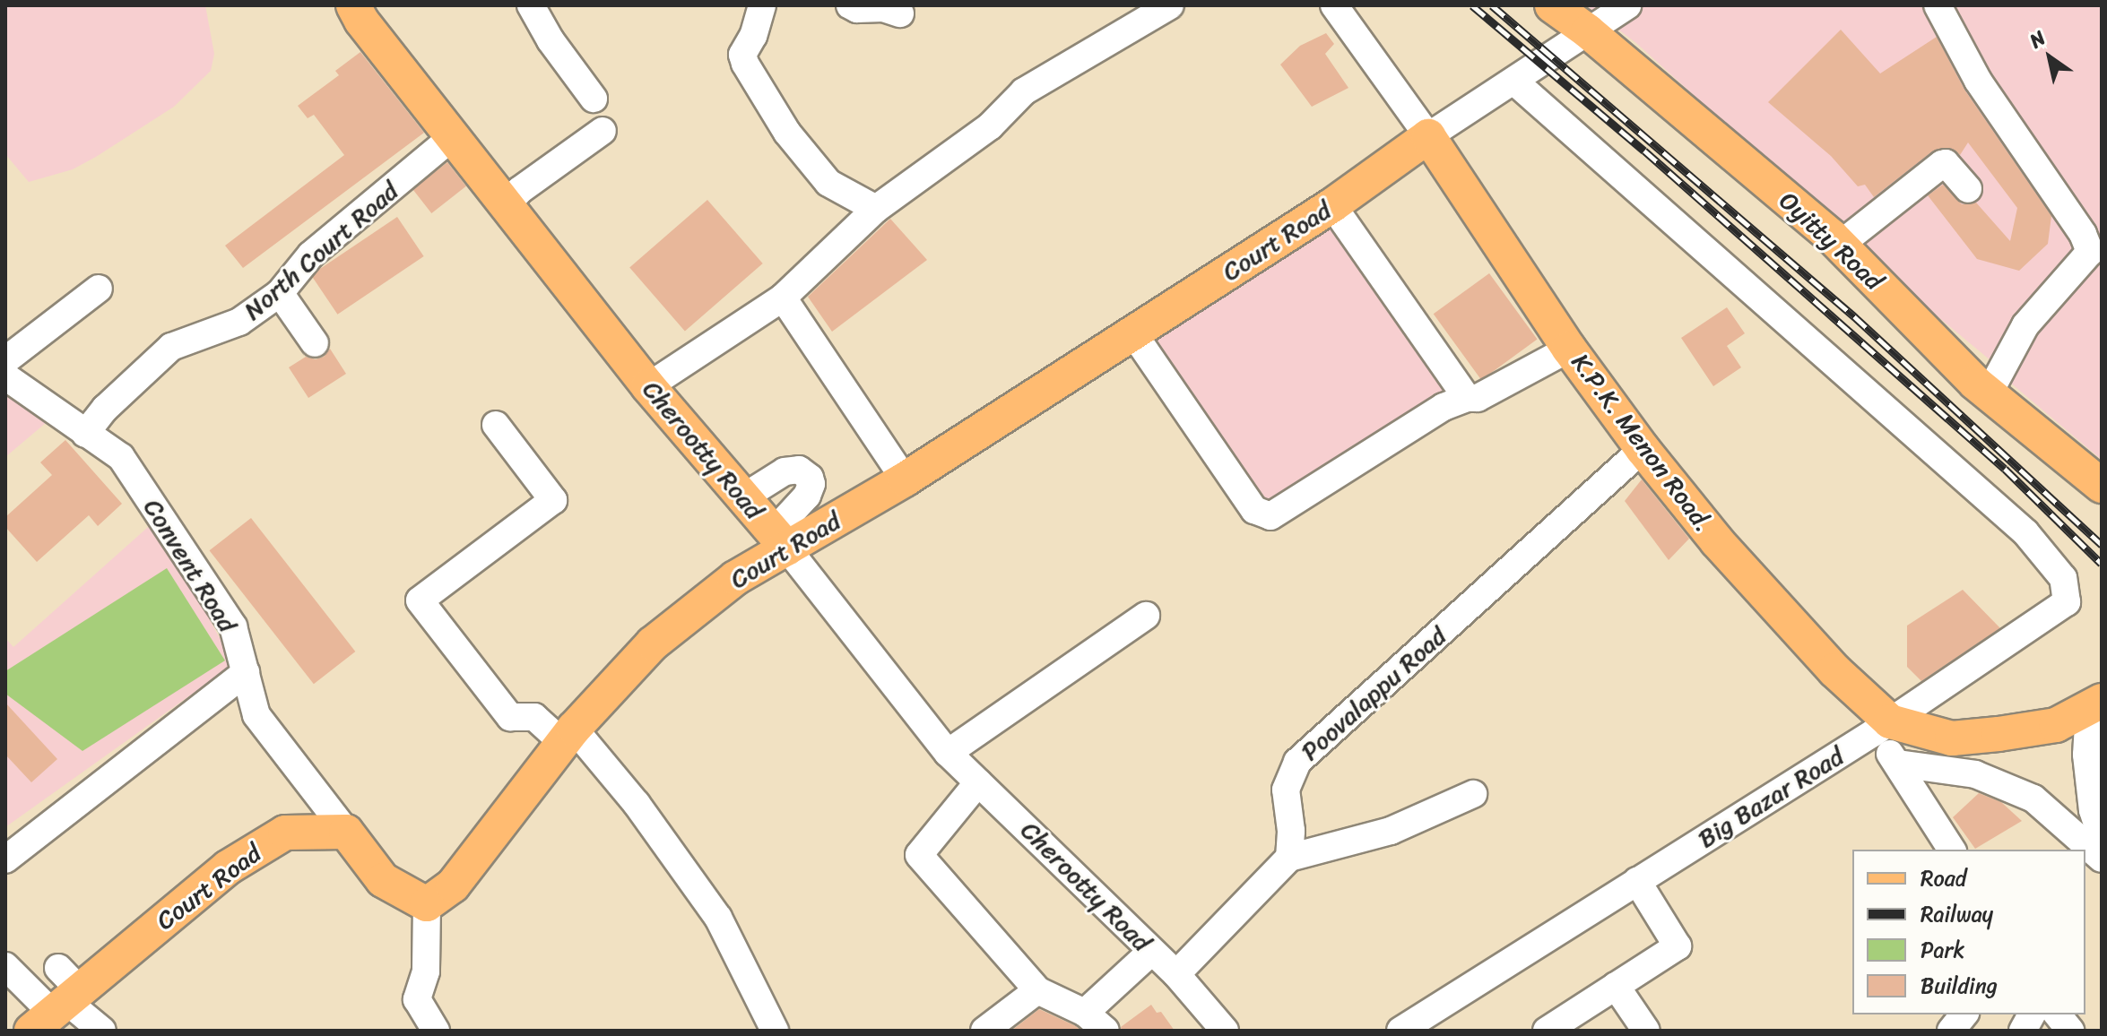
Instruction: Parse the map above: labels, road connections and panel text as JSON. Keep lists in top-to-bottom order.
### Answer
{
  "streets": {
    "main road": [
      "Court Road",
      "Oyitty Road",
      "K.P.K. Menon Road.",
      "Cherootty Road"
    ],
    "street": [
      "North Court Road",
      "Convent Road",
      "Poovalappu Road",
      "Big Bazar Road"
    ]
  },
  "crossings": [
    ["Court Road", "Oyitty Road"],
    ["Court Road", "K.P.K. Menon Road."],
    ["Court Road", "Cherootty Road"],
    ["Court Road", "Convent Road"],
    ["Court Road", "Big Bazar Road"],
    ["North Court Road", "Cherootty Road"],
    ["North Court Road", "Convent Road"],
    ["K.P.K. Menon Road.", "Poovalappu Road"],
    ["K.P.K. Menon Road.", "Big Bazar Road"]
  ],
  "legend": [
    "Road",
    "Railway",
    "Park",
    "Building"
  ],
  "north": "top left"
}
